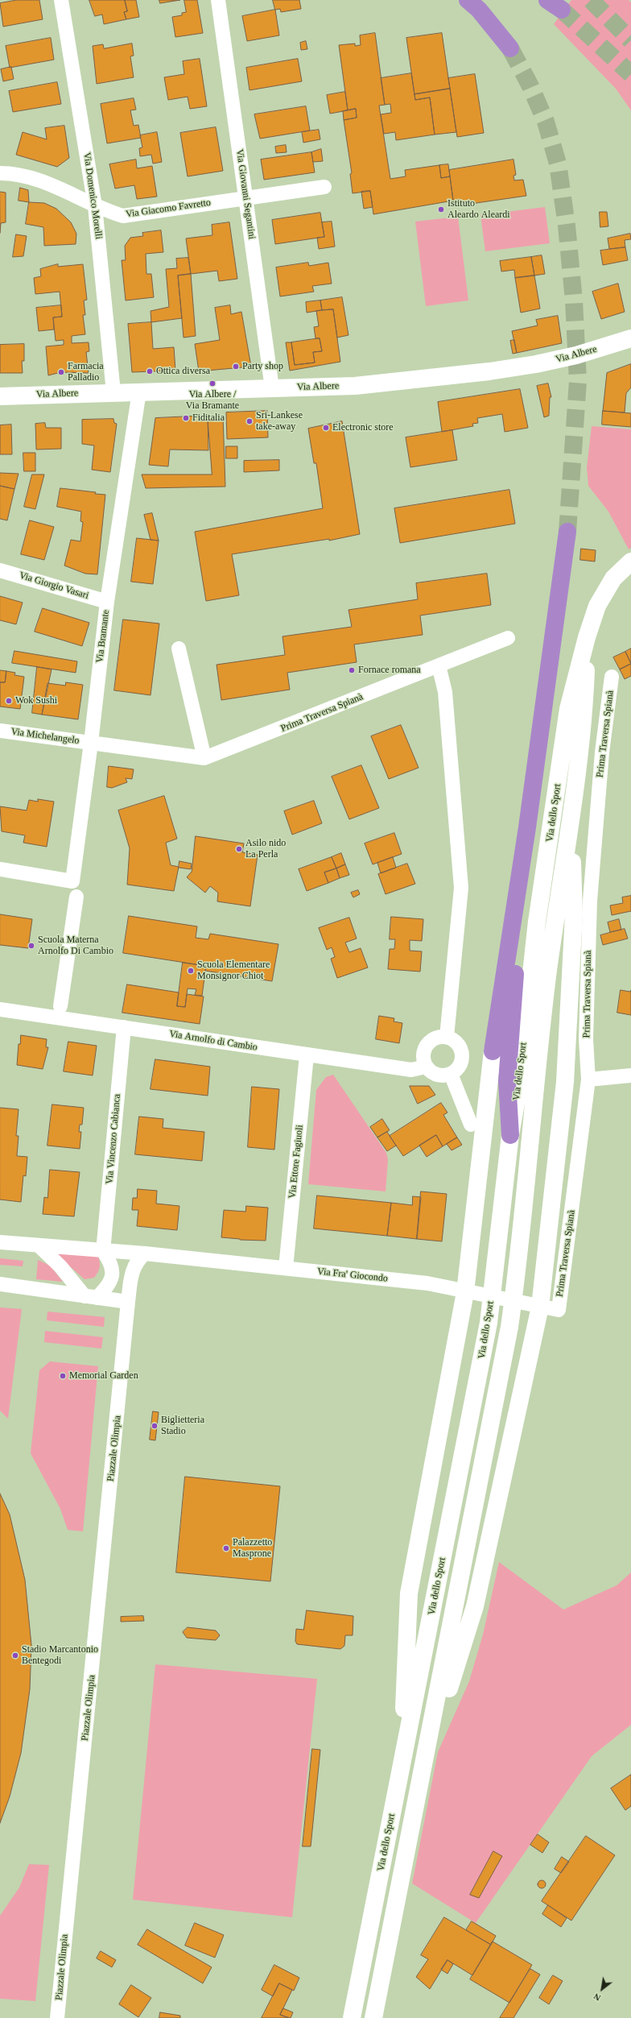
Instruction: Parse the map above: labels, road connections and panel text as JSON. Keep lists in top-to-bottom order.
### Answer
{
  "streets": {
    "street": [
      "Via Giovanni Segantini",
      "Via Domenico Morelli",
      "Via Giacomo Favretto",
      "Via Albere",
      "Via Giorgio Vasari",
      "Via Bramante",
      "Prima Traversa Spianà",
      "Via Michelangelo",
      "Via dello Sport",
      "Via Arnolfo di Cambio",
      "Via Vincenzo Cabianca",
      "Via Ettore Fagiuoli",
      "Via Fra' Giocondo",
      "Piazzale Olimpia"
    ]
  },
  "crossings": [
    ["Via Giovanni Segantini", "Via Giacomo Favretto"],
    ["Via Giovanni Segantini", "Via Albere"],
    ["Via Domenico Morelli", "Via Giacomo Favretto"],
    ["Via Domenico Morelli", "Via Albere"],
    ["Via Albere", "Via Bramante"],
    ["Via Giorgio Vasari", "Via Bramante"],
    ["Via Bramante", "Prima Traversa Spianà"],
    ["Via Bramante", "Via Michelangelo"],
    ["Prima Traversa Spianà", "Via Michelangelo"],
    ["Prima Traversa Spianà", "Via Fra' Giocondo"],
    ["Via Arnolfo di Cambio", "Via Vincenzo Cabianca"],
    ["Via Arnolfo di Cambio", "Via Ettore Fagiuoli"],
    ["Via Vincenzo Cabianca", "Via Fra' Giocondo"],
    ["Via Ettore Fagiuoli", "Via Fra' Giocondo"]
  ],
  "places": [
    "Istituto Aleardo Aleardi",
    "Party shop",
    "Ottica diversa",
    "Farmacia Palladio",
    "Via Albere / Via Bramante",
    "Fiditalia",
    "Sri-Lankese take-away",
    "Electronic store",
    "Fornace romana",
    "Wok Sushi",
    "Asilo nido La Perla",
    "Scuola Materna Arnolfo Di Cambio",
    "Scuola Elementare Monsignor Chiot",
    "Memorial Garden",
    "Biglietteria Stadio",
    "Palazzetto Masprone",
    "Stadio Marcantonio Bentegodi"
  ],
  "north": "bottom left"
}
